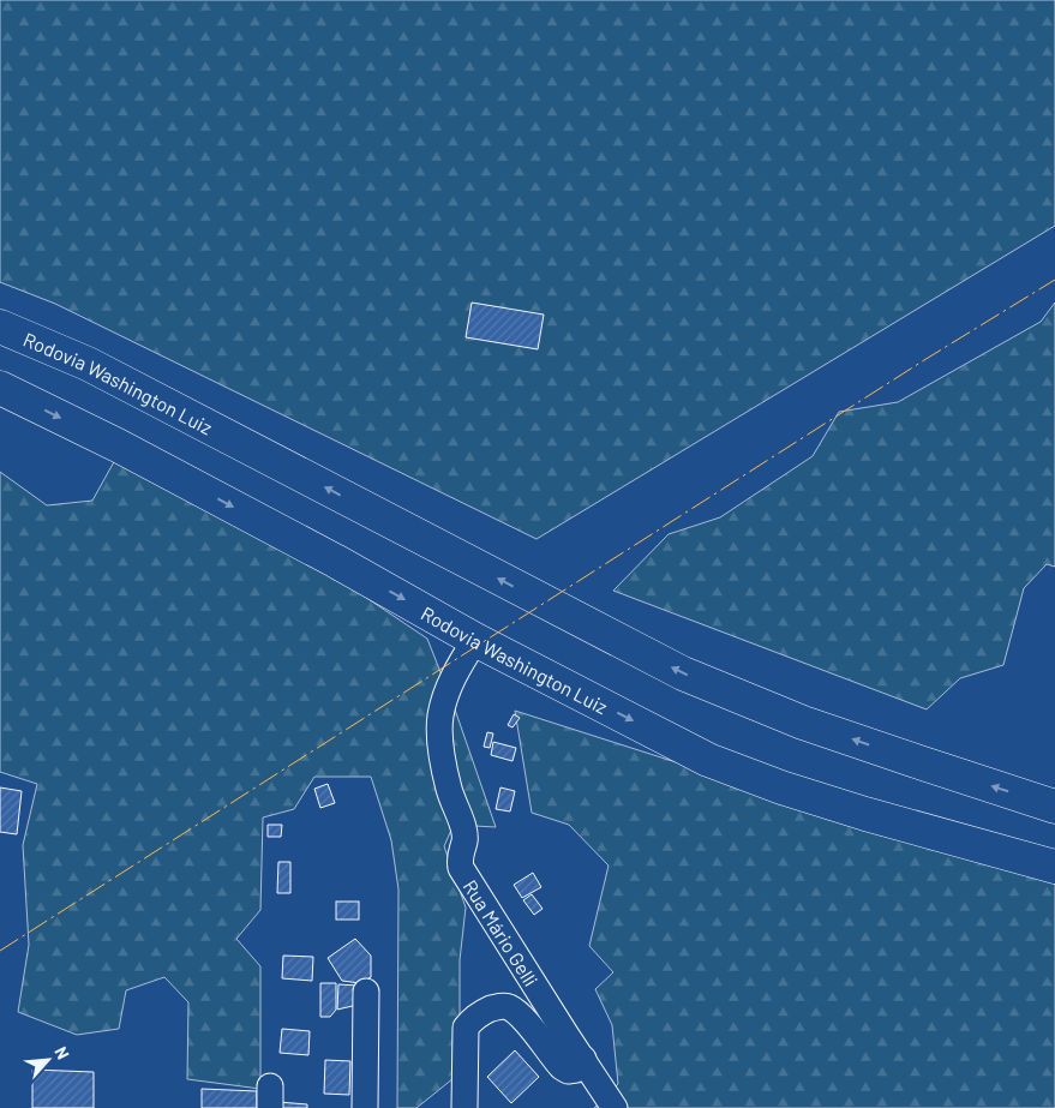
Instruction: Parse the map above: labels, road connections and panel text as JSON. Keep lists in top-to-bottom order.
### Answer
{
  "streets": {
    "highway": ["Rodovia Washington Luiz"],
    "street": ["Rua Mário Gelli"]
  },
  "crossings": [
    ["Rodovia Washington Luiz", "Rua Mário Gelli"]
  ],
  "north": "top right"
}
